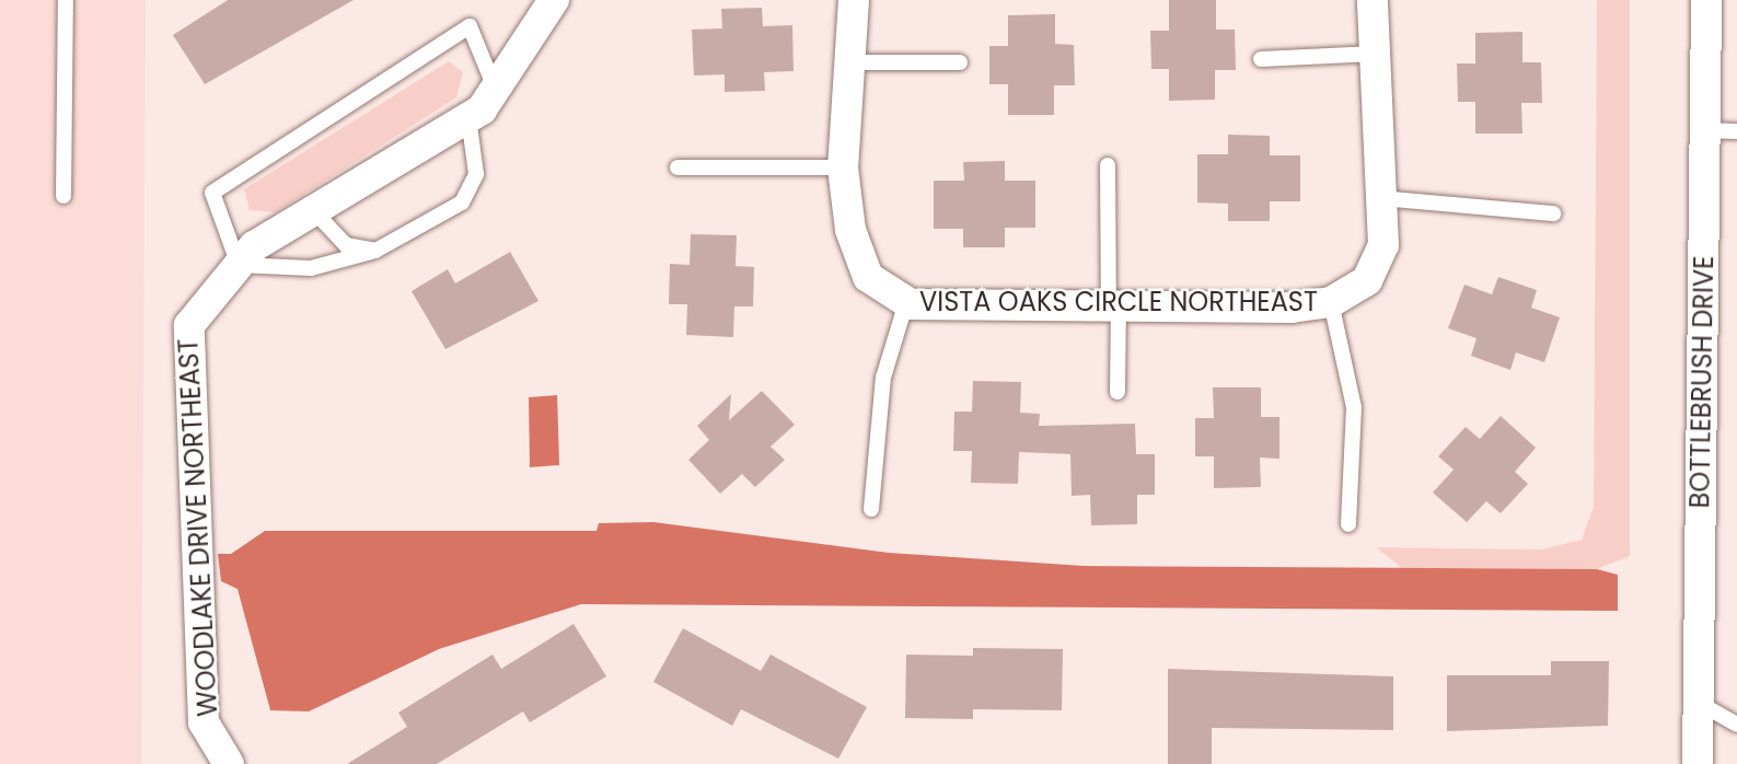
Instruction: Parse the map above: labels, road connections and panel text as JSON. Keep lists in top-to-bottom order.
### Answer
{
  "streets": {
    "street": ["VISTA OAKS CIRCLE NORTHEAST", "BOTTLEBRUSH DRIVE", "WOODLAKE DRIVE NORTHEAST"]
  }
}
